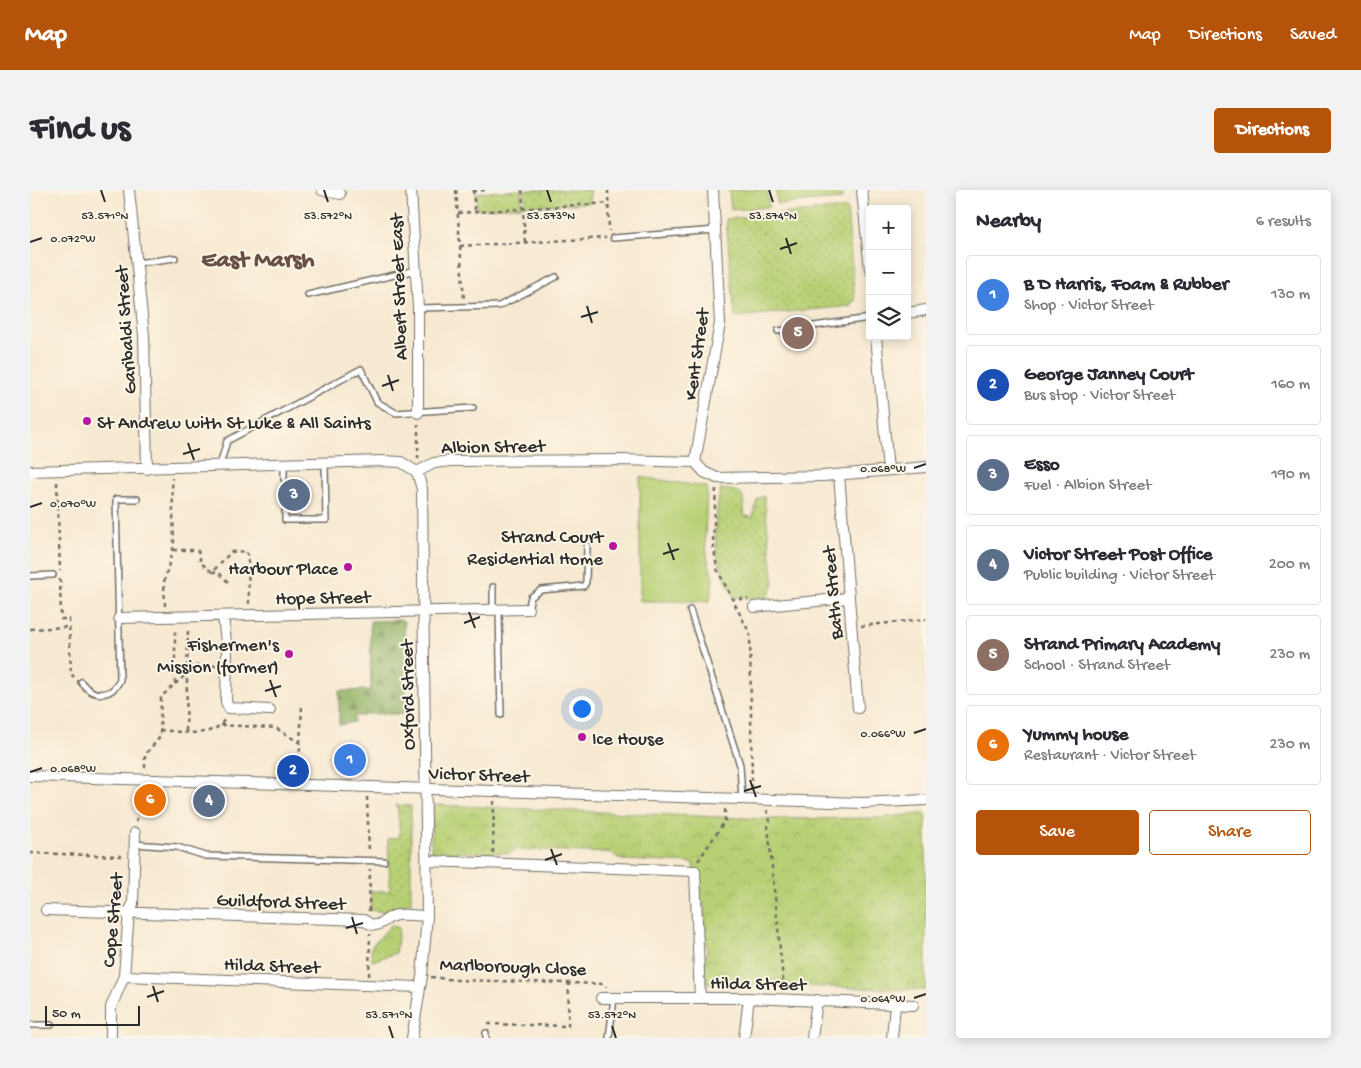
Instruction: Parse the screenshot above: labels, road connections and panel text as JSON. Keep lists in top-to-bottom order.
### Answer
{
  "streets": {
    "street": [
      "Albert Street East",
      "Garibaldi Street",
      "Kent Street",
      "Albion Street",
      "Bath Street",
      "Hope Street",
      "Oxford Street",
      "Victor Street",
      "Guildford Street",
      "Cope Street",
      "Hilda Street"
    ],
    "path": ["Marlborough Close"]
  },
  "crossings": [
    ["Garibaldi Street", "Albion Street"],
    ["Kent Street", "Albion Street"],
    ["Albion Street", "Oxford Street"],
    ["Hope Street", "Oxford Street"],
    ["Oxford Street", "Victor Street"],
    ["Oxford Street", "Guildford Street"],
    ["Oxford Street", "Hilda Street"],
    ["Oxford Street", "Marlborough Close"],
    ["Guildford Street", "Cope Street"],
    ["Cope Street", "Hilda Street"],
    ["Hilda Street", "Marlborough Close"]
  ],
  "districts": ["East Marsh"],
  "places": [
    "St Andrew with St Luke & All Saints",
    "Strand Court Residential Home",
    "Harbour Place",
    "Fishermen's Mission (former)",
    "Ice House"
  ],
  "scale_bar": "50 m",
  "page": {
    "header": "Map",
    "nav": ["Map", "Directions", "Saved"],
    "buttons": [
      "Directions",
      ["Save", "Share"]
    ],
    "title": "Find us",
    "heading": ["Nearby", "6 results"],
    "map_buttons": ["+", "−"],
    "list": [
      {
        "mark": "1",
        "name": "B D Harris, Foam & Rubber",
        "note": "Shop · Victor Street",
        "value": "130 m"
      },
      {
        "mark": "2",
        "name": "George Janney Court",
        "note": "Bus stop · Victor Street",
        "value": "160 m"
      },
      {
        "mark": "3",
        "name": "Esso",
        "note": "Fuel · Albion Street",
        "value": "190 m"
      },
      {
        "mark": "4",
        "name": "Victor Street Post Office",
        "note": "Public building · Victor Street",
        "value": "200 m"
      },
      {
        "mark": "5",
        "name": "Strand Primary Academy",
        "note": "School · Strand Street",
        "value": "230 m"
      },
      {
        "mark": "6",
        "name": "Yummy house",
        "note": "Restaurant · Victor Street",
        "value": "230 m"
      }
    ],
    "pins": [
      "5",
      "3",
      "1",
      "2",
      "6",
      "4"
    ],
    "scale": "50 m"
  },
  "coordinates": [
    "53.571°N",
    "53.572°N",
    "53.573°N",
    "53.574°N",
    "0.072°W",
    "0.068°W",
    "0.070°W",
    "0.066°W",
    "0.064°W"
  ]
}
